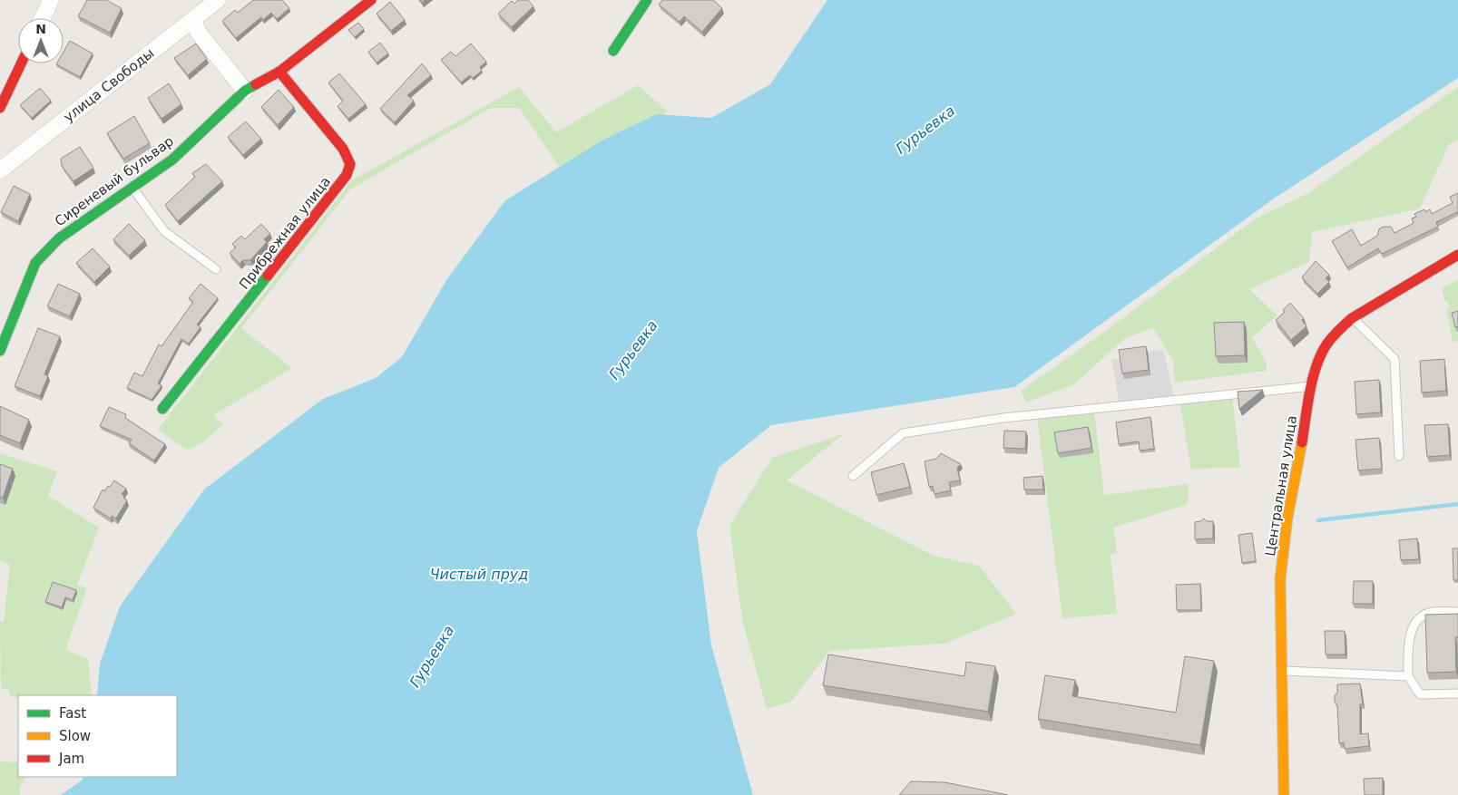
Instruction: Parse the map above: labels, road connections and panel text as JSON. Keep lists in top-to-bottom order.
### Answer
{
  "streets": {
    "street": [
      "улица Свободы",
      "Сиреневый бульвар",
      "Прибрежная улица",
      "Центральная улица"
    ]
  },
  "crossings": [
    ["Сиреневый бульвар", "Прибрежная улица"]
  ],
  "water": ["Гурьевка", "Чистый пруд"],
  "legend": ["Fast", "Slow", "Jam"],
  "north": "top"
}
